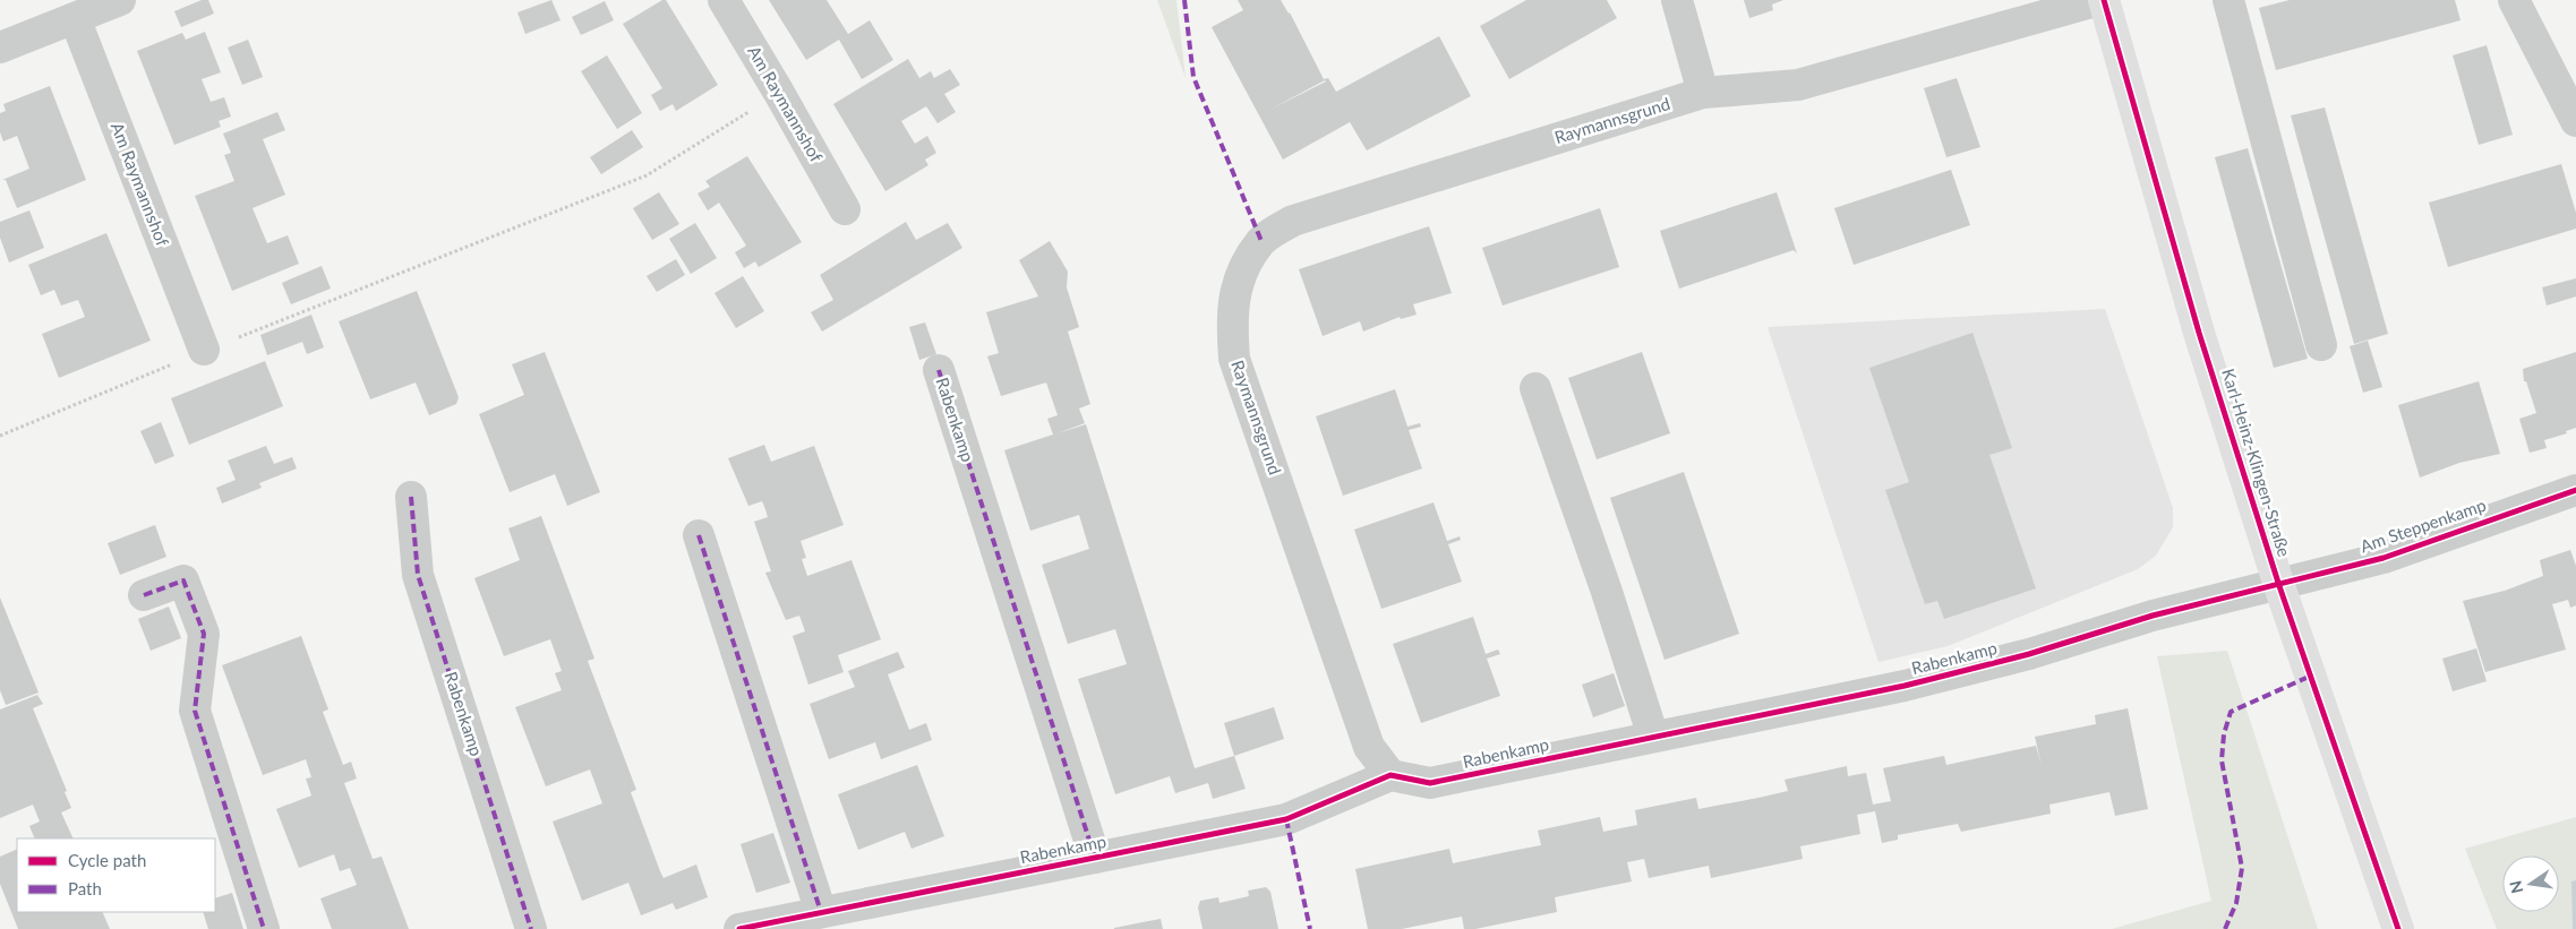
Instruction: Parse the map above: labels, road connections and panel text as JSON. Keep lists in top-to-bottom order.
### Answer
{
  "streets": {
    "main road": ["Karl-Heinz-Klingen-Straße"],
    "street": [
      "Am Raymannshof",
      "Raymannsgrund",
      "Rabenkamp",
      "Am Steppenkamp"
    ]
  },
  "crossings": [
    ["Raymannsgrund", "Rabenkamp"],
    ["Raymannsgrund", "Karl-Heinz-Klingen-Straße"],
    ["Rabenkamp", "Karl-Heinz-Klingen-Straße"],
    ["Rabenkamp", "Am Steppenkamp"],
    ["Karl-Heinz-Klingen-Straße", "Am Steppenkamp"]
  ],
  "legend": ["Cycle path", "Path"],
  "north": "left"
}
